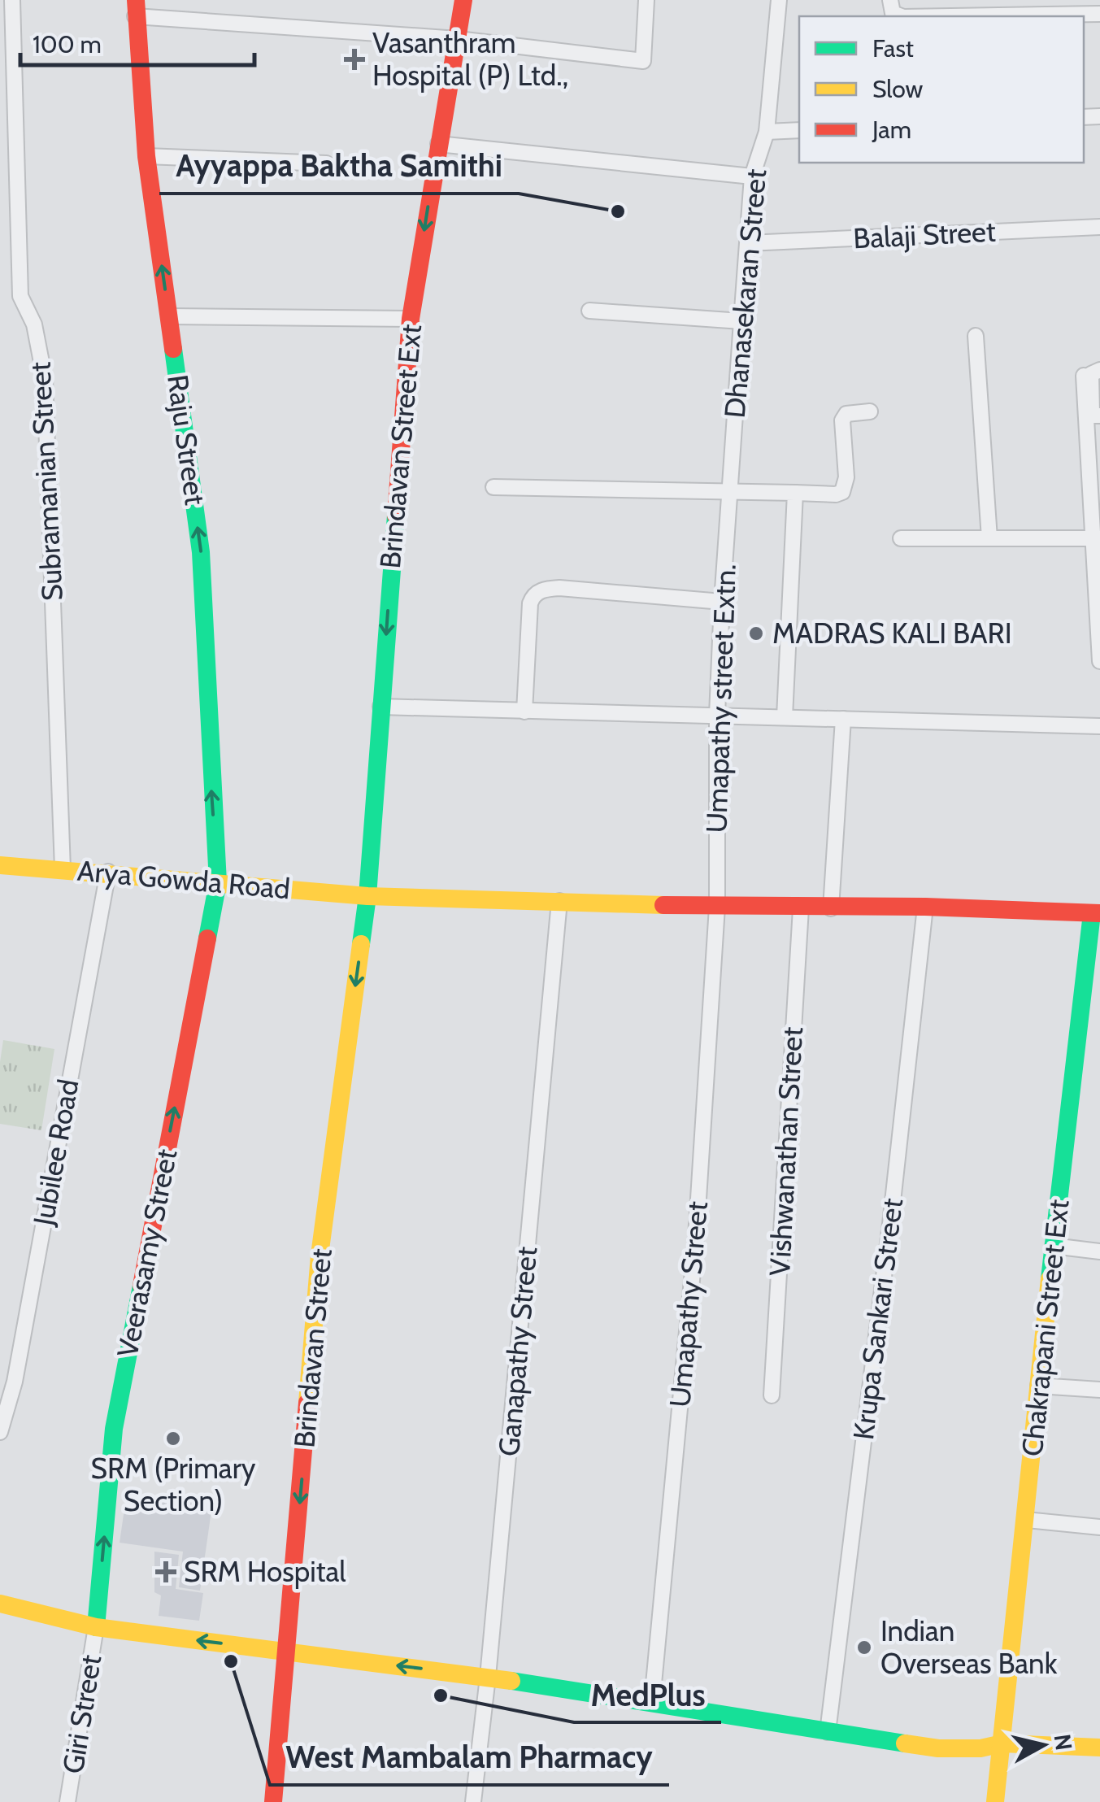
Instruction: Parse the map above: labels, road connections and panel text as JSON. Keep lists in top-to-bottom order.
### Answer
{
  "streets": {
    "street": [
      "Balaji Street",
      "Dhanasekaran Street",
      "Raju Street",
      "Brindavan Street Ext",
      "Subramanian Street",
      "Umapathy street Extn.",
      "Arya Gowda Road",
      "Vishwanathan Street",
      "Jubilee Road",
      "Veerasamy Street",
      "Umapathy Street",
      "Krupa Sankari Street",
      "Chakrapani Street Ext",
      "Brindavan Street",
      "Ganapathy Street",
      "Giri Street"
    ]
  },
  "crossings": [
    ["Balaji Street", "Dhanasekaran Street"],
    ["Dhanasekaran Street", "Umapathy street Extn."],
    ["Raju Street", "Arya Gowda Road"],
    ["Raju Street", "Veerasamy Street"],
    ["Brindavan Street Ext", "Arya Gowda Road"],
    ["Brindavan Street Ext", "Brindavan Street"],
    ["Subramanian Street", "Arya Gowda Road"],
    ["Umapathy street Extn.", "Arya Gowda Road"],
    ["Umapathy street Extn.", "Umapathy Street"],
    ["Arya Gowda Road", "Vishwanathan Street"],
    ["Arya Gowda Road", "Jubilee Road"],
    ["Arya Gowda Road", "Veerasamy Street"],
    ["Arya Gowda Road", "Umapathy Street"],
    ["Arya Gowda Road", "Krupa Sankari Street"],
    ["Arya Gowda Road", "Chakrapani Street Ext"],
    ["Arya Gowda Road", "Brindavan Street"],
    ["Arya Gowda Road", "Ganapathy Street"],
    ["Veerasamy Street", "Giri Street"]
  ],
  "one_way": [
    "Raju Street",
    "Brindavan Street Ext",
    "Veerasamy Street",
    "Brindavan Street"
  ],
  "places": {
    "health": ["Vasanthram Hospital (P) Ltd.,", "SRM Hospital"],
    "other": [
      "Ayyappa Baktha Samithi",
      "MADRAS KALI BARI",
      "SRM (Primary Section)",
      "Indian Overseas Bank",
      "West Mambalam Pharmacy",
      "MedPlus"
    ]
  },
  "legend": ["Fast", "Slow", "Jam"],
  "scale_bar": "100 m",
  "north": "right"
}
